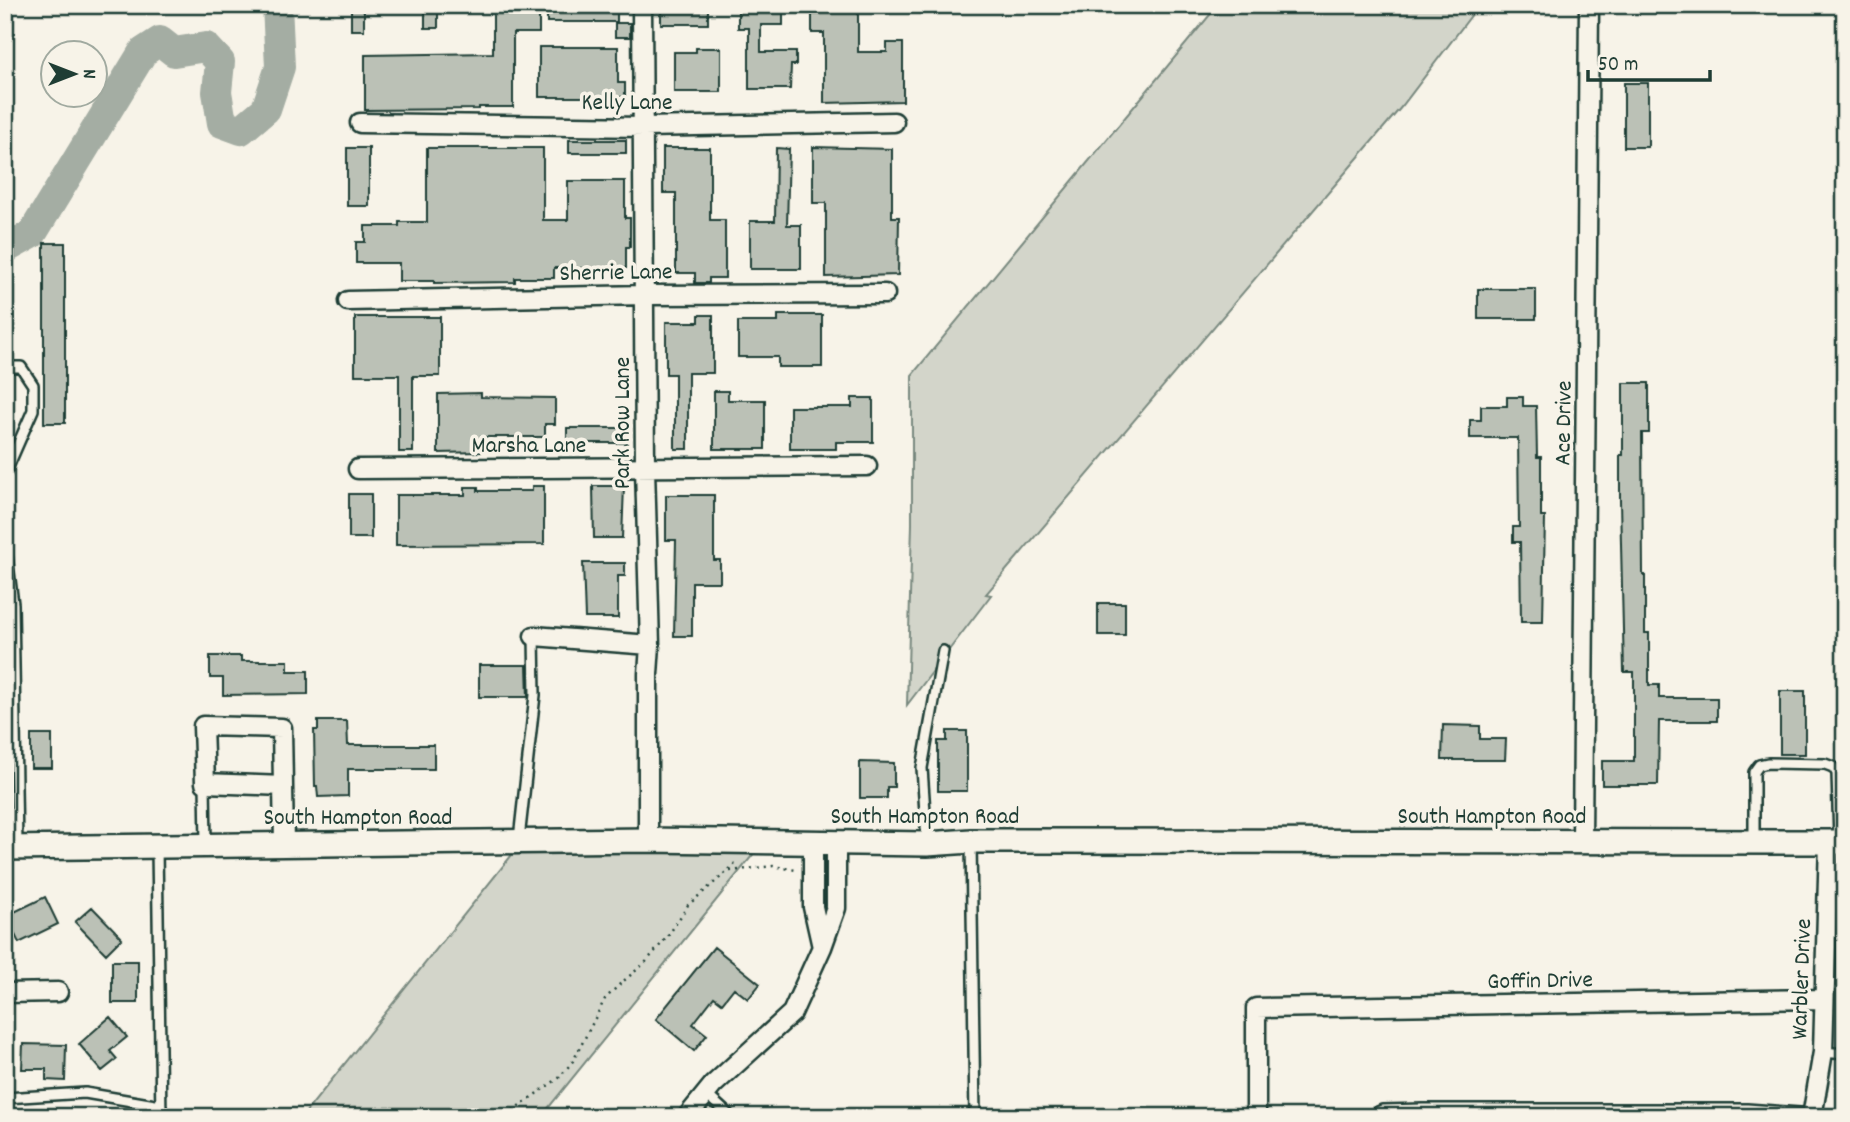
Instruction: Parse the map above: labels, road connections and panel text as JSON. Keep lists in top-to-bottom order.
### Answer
{
  "streets": {
    "main road": ["South Hampton Road"],
    "street": [
      "Kelly Lane",
      "Sherrie Lane",
      "Park Row Lane",
      "Ace Drive",
      "Marsha Lane",
      "Goffin Drive",
      "Warbler Drive"
    ]
  },
  "crossings": [
    ["Kelly Lane", "Park Row Lane"],
    ["Sherrie Lane", "Park Row Lane"],
    ["Park Row Lane", "Marsha Lane"],
    ["Park Row Lane", "South Hampton Road"],
    ["Ace Drive", "South Hampton Road"],
    ["South Hampton Road", "Warbler Drive"],
    ["Goffin Drive", "Warbler Drive"]
  ],
  "scale_bar": "50 m",
  "north": "right"
}
